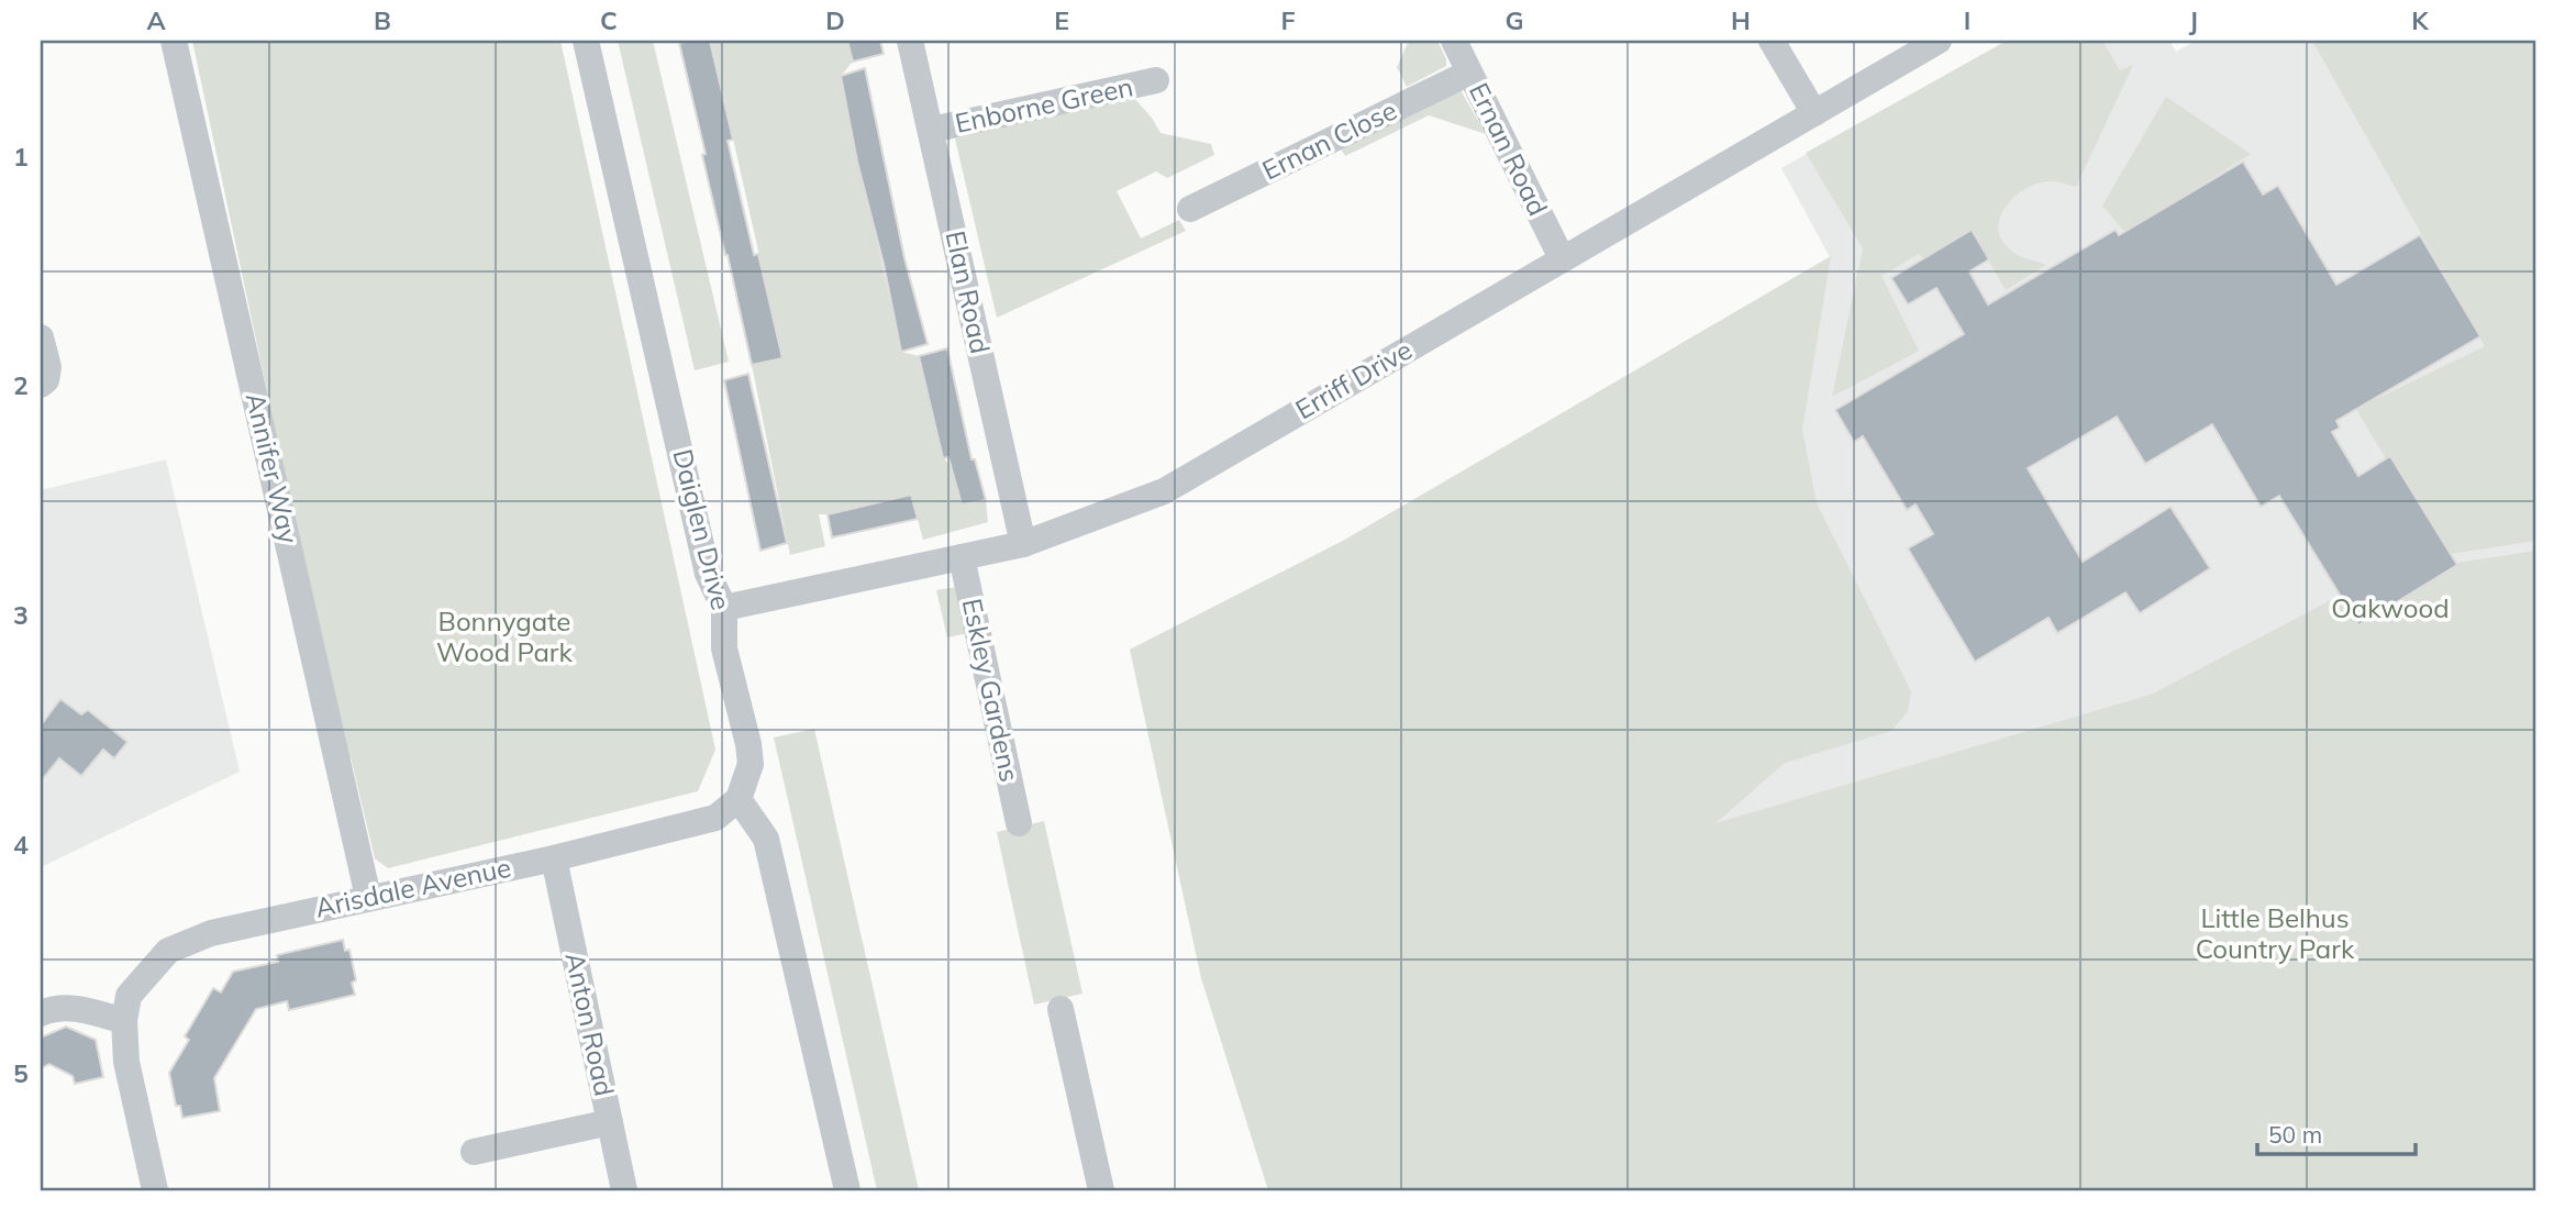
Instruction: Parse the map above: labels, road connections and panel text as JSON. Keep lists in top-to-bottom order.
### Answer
{
  "streets": {
    "street": [
      "Enborne Green",
      "Ernan Close",
      "Ernan Road",
      "Elan Road",
      "Erriff Drive",
      "Annifer Way",
      "Daiglen Drive",
      "Eskley Gardens",
      "Arisdale Avenue",
      "Anton Road"
    ]
  },
  "crossings": [
    ["Enborne Green", "Elan Road"],
    ["Ernan Close", "Ernan Road"],
    ["Ernan Road", "Erriff Drive"],
    ["Elan Road", "Erriff Drive"],
    ["Erriff Drive", "Daiglen Drive"],
    ["Erriff Drive", "Eskley Gardens"],
    ["Annifer Way", "Arisdale Avenue"],
    ["Daiglen Drive", "Arisdale Avenue"],
    ["Arisdale Avenue", "Anton Road"]
  ],
  "parks": ["Oakwood", "Bonnygate Wood Park", "Little Belhus Country Park"],
  "scale_bar": "50 m",
  "grid": {
    "columns": [
      "A",
      "B",
      "C",
      "D",
      "E",
      "F",
      "G",
      "H",
      "I",
      "J",
      "K"
    ],
    "rows": [
      "1",
      "2",
      "3",
      "4",
      "5"
    ]
  }
}
